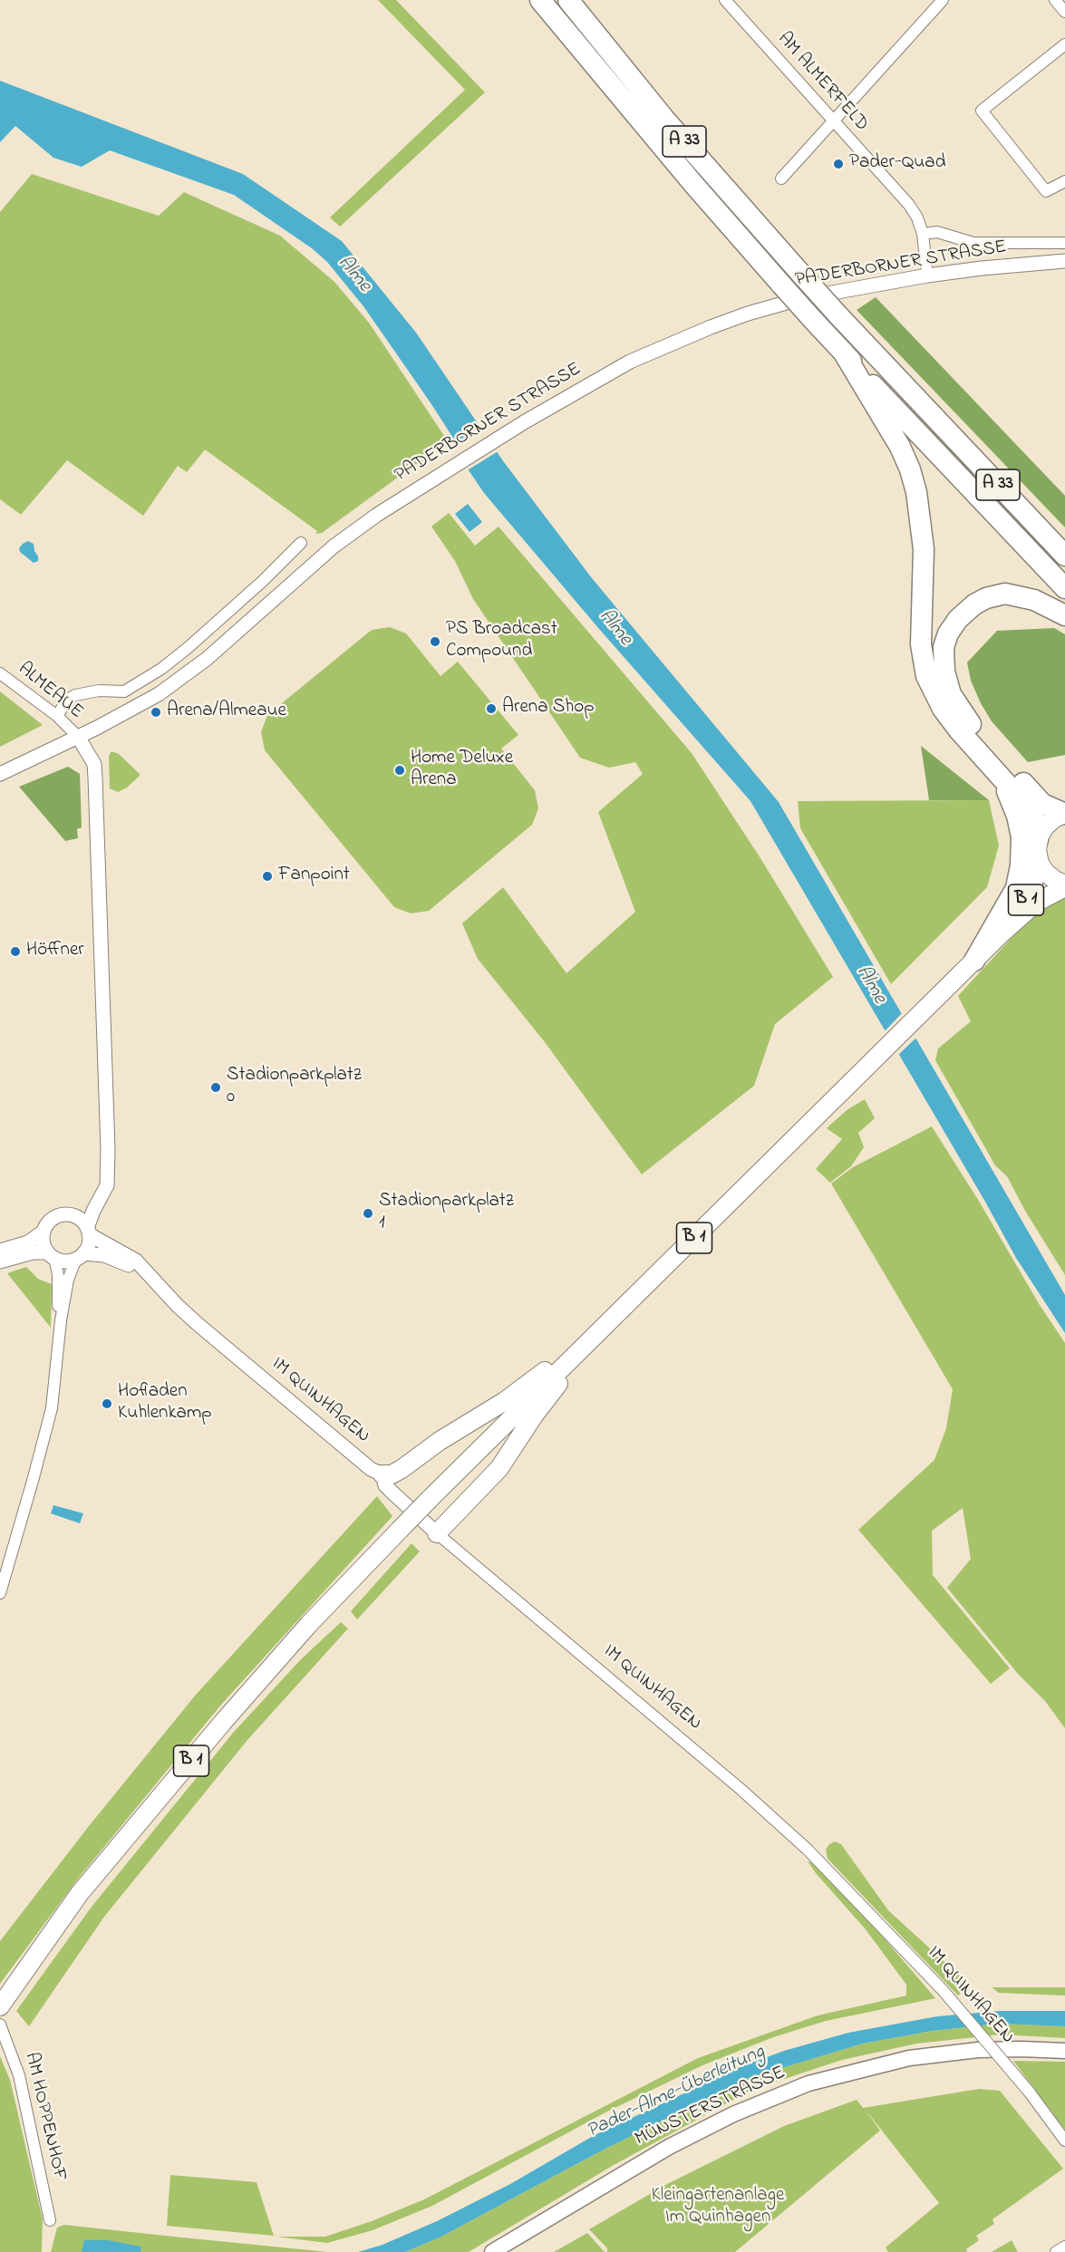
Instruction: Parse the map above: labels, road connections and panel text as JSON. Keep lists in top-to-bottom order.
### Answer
{
  "streets": {
    "highway": ["A 33"],
    "main road": ["B 1", "MÜNSTERSTRASSE"],
    "street": [
      "AM ALMERFELD",
      "PADERBORNER STRASSE",
      "ALMEAUE",
      "IM QUINHAGEN",
      "AM HOPPENHOF"
    ]
  },
  "crossings": [
    ["AM ALMERFELD", "PADERBORNER STRASSE"],
    ["PADERBORNER STRASSE", "ALMEAUE"],
    ["B 1", "IM QUINHAGEN"]
  ],
  "water": ["Alme", "Pader-Alme-Überleitung"],
  "parks": ["Kleingartenanlage Im Quinhagen"],
  "places": [
    "Pader-Quad",
    "PS Broadcast Compound",
    "Arena Shop",
    "Arena/Almeaue",
    "Home Deluxe Arena",
    "Fanpoint",
    "Höffner",
    "Stadionparkplatz 0",
    "Stadionparkplatz 1",
    "Hofladen Kuhlenkamp"
  ]
}
